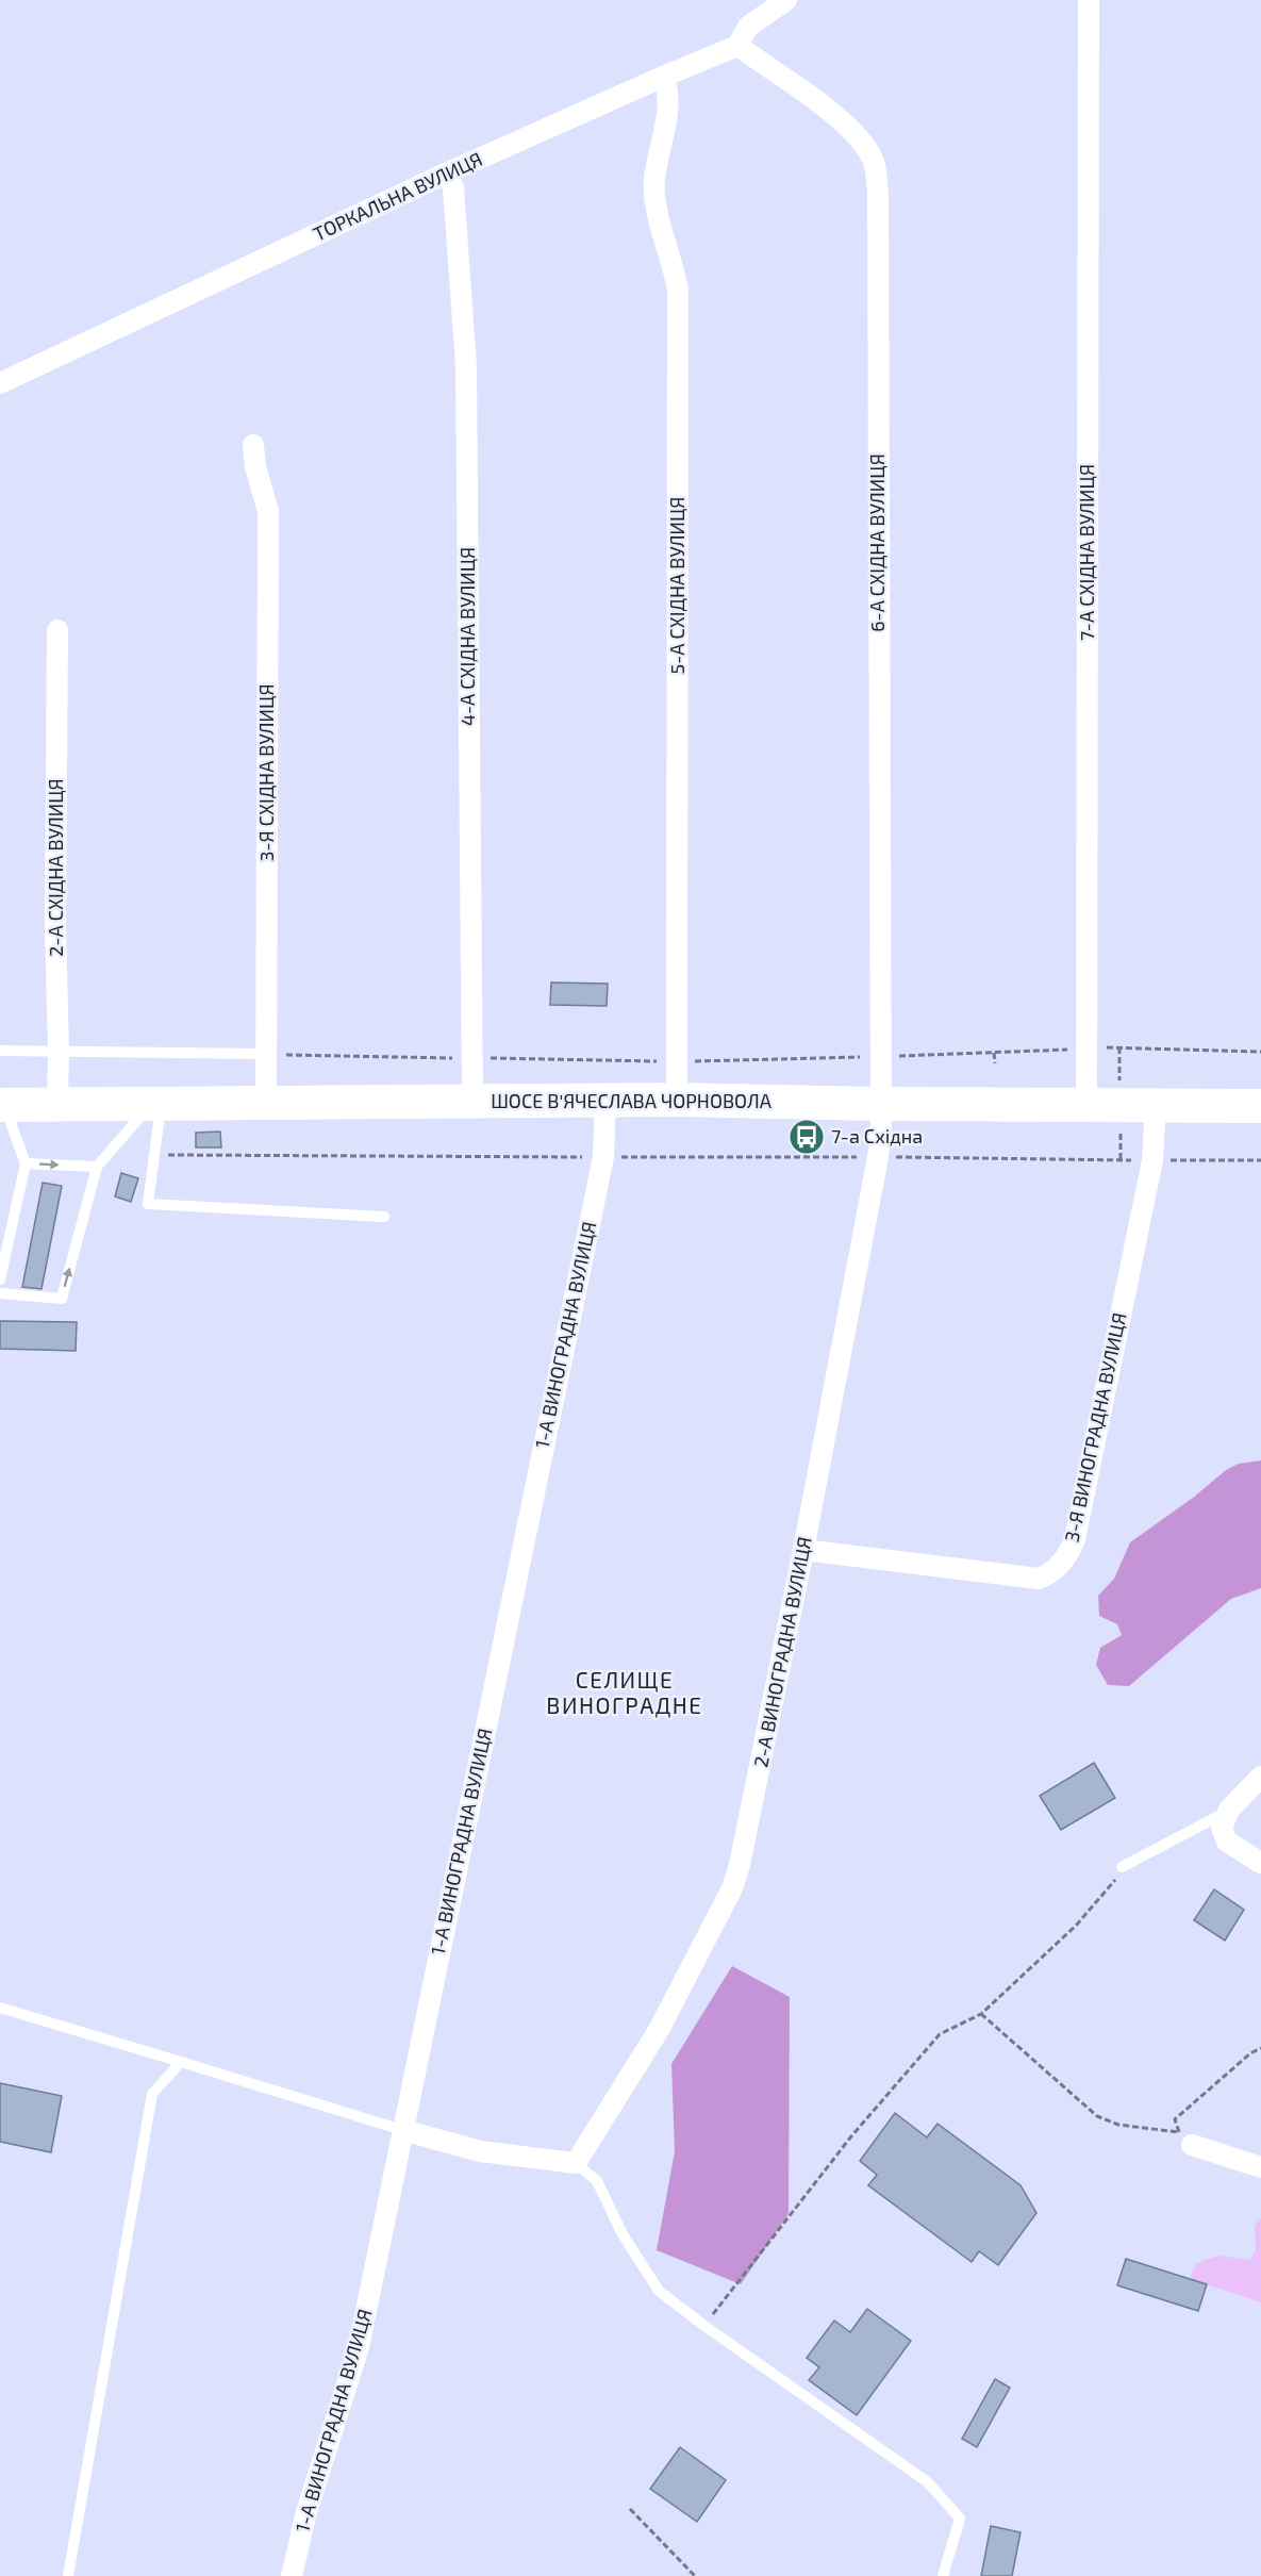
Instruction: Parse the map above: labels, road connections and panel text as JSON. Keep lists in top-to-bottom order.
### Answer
{
  "streets": {
    "main road": ["ШОСЕ В'ЯЧЕСЛАВА ЧОРНОВОЛА"],
    "street": [
      "ТОРКАЛЬНА ВУЛИЦЯ",
      "6-А СХІДНА ВУЛИЦЯ",
      "7-А СХІДНА ВУЛИЦЯ",
      "5-А СХІДНА ВУЛИЦЯ",
      "4-А СХІДНА ВУЛИЦЯ",
      "3-Я СХІДНА ВУЛИЦЯ",
      "2-А СХІДНА ВУЛИЦЯ",
      "1-А ВИНОГРАДНА ВУЛИЦЯ",
      "3-Я ВИНОГРАДНА ВУЛИЦЯ",
      "2-А ВИНОГРАДНА ВУЛИЦЯ"
    ]
  },
  "crossings": [
    ["ТОРКАЛЬНА ВУЛИЦЯ", "6-А СХІДНА ВУЛИЦЯ"],
    ["ТОРКАЛЬНА ВУЛИЦЯ", "5-А СХІДНА ВУЛИЦЯ"],
    ["ТОРКАЛЬНА ВУЛИЦЯ", "4-А СХІДНА ВУЛИЦЯ"],
    ["6-А СХІДНА ВУЛИЦЯ", "ШОСЕ В'ЯЧЕСЛАВА ЧОРНОВОЛА"],
    ["6-А СХІДНА ВУЛИЦЯ", "2-А ВИНОГРАДНА ВУЛИЦЯ"],
    ["7-А СХІДНА ВУЛИЦЯ", "ШОСЕ В'ЯЧЕСЛАВА ЧОРНОВОЛА"],
    ["5-А СХІДНА ВУЛИЦЯ", "ШОСЕ В'ЯЧЕСЛАВА ЧОРНОВОЛА"],
    ["4-А СХІДНА ВУЛИЦЯ", "ШОСЕ В'ЯЧЕСЛАВА ЧОРНОВОЛА"],
    ["3-Я СХІДНА ВУЛИЦЯ", "ШОСЕ В'ЯЧЕСЛАВА ЧОРНОВОЛА"],
    ["2-А СХІДНА ВУЛИЦЯ", "ШОСЕ В'ЯЧЕСЛАВА ЧОРНОВОЛА"],
    ["ШОСЕ В'ЯЧЕСЛАВА ЧОРНОВОЛА", "1-А ВИНОГРАДНА ВУЛИЦЯ"],
    ["ШОСЕ В'ЯЧЕСЛАВА ЧОРНОВОЛА", "3-Я ВИНОГРАДНА ВУЛИЦЯ"],
    ["ШОСЕ В'ЯЧЕСЛАВА ЧОРНОВОЛА", "2-А ВИНОГРАДНА ВУЛИЦЯ"],
    ["3-Я ВИНОГРАДНА ВУЛИЦЯ", "2-А ВИНОГРАДНА ВУЛИЦЯ"]
  ],
  "districts": ["СЕЛИЩЕ ВИНОГРАДНЕ"],
  "places": {
    "bus stop": ["7-а Східна"]
  }
}
